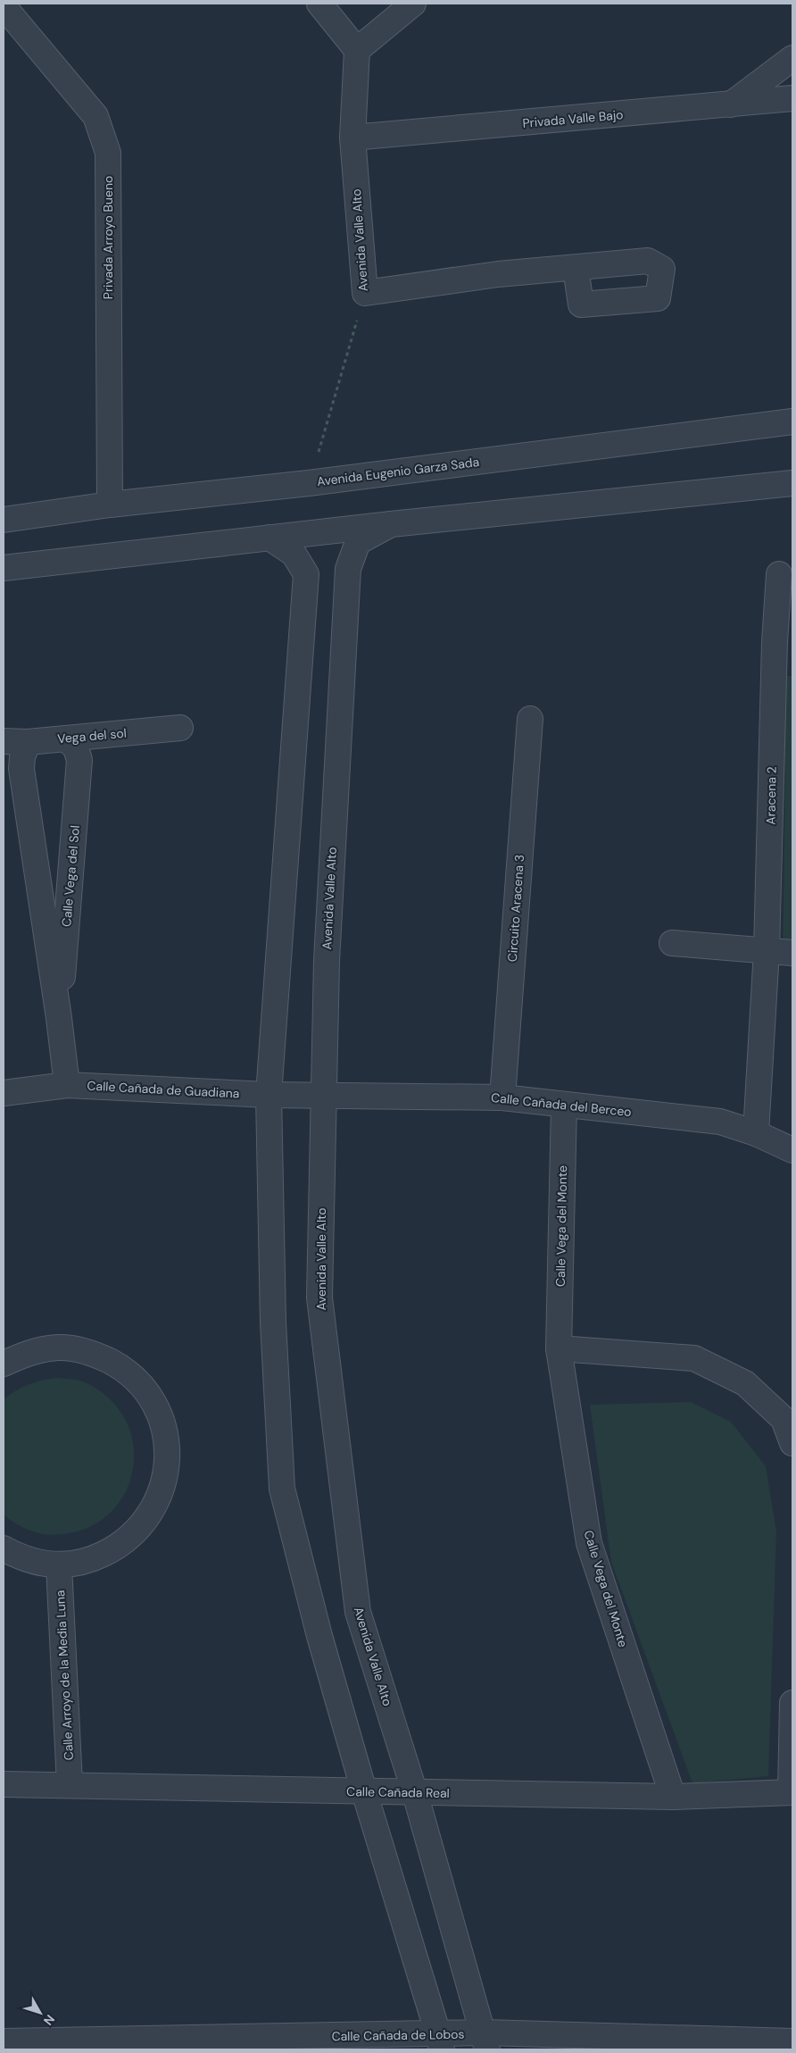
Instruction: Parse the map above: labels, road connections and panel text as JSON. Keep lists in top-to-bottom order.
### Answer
{
  "streets": {
    "street": [
      "Privada Valle Bajo",
      "Privada Arroyo Bueno",
      "Avenida Valle Alto",
      "Avenida Eugenio Garza Sada",
      "Vega del sol",
      "Aracena 2",
      "Calle Vega del Sol",
      "Circuito Aracena 3",
      "Calle Cañada de Guadiana",
      "Calle Cañada del Berceo",
      "Calle Vega del Monte",
      "Calle Arroyo de la Media Luna",
      "Calle Cañada Real",
      "Calle Cañada de Lobos"
    ]
  },
  "crossings": [
    ["Privada Valle Bajo", "Avenida Valle Alto"],
    ["Privada Arroyo Bueno", "Avenida Eugenio Garza Sada"],
    ["Avenida Valle Alto", "Avenida Eugenio Garza Sada"],
    ["Avenida Valle Alto", "Calle Cañada de Guadiana"],
    ["Avenida Valle Alto", "Calle Cañada del Berceo"],
    ["Avenida Valle Alto", "Calle Cañada Real"],
    ["Avenida Valle Alto", "Calle Cañada de Lobos"],
    ["Vega del sol", "Calle Vega del Sol"],
    ["Aracena 2", "Calle Cañada del Berceo"],
    ["Calle Vega del Sol", "Calle Cañada de Guadiana"],
    ["Circuito Aracena 3", "Calle Cañada del Berceo"],
    ["Calle Cañada de Guadiana", "Calle Cañada del Berceo"],
    ["Calle Cañada del Berceo", "Calle Vega del Monte"],
    ["Calle Vega del Monte", "Calle Cañada Real"],
    ["Calle Arroyo de la Media Luna", "Calle Cañada Real"]
  ],
  "north": "bottom right"
}
